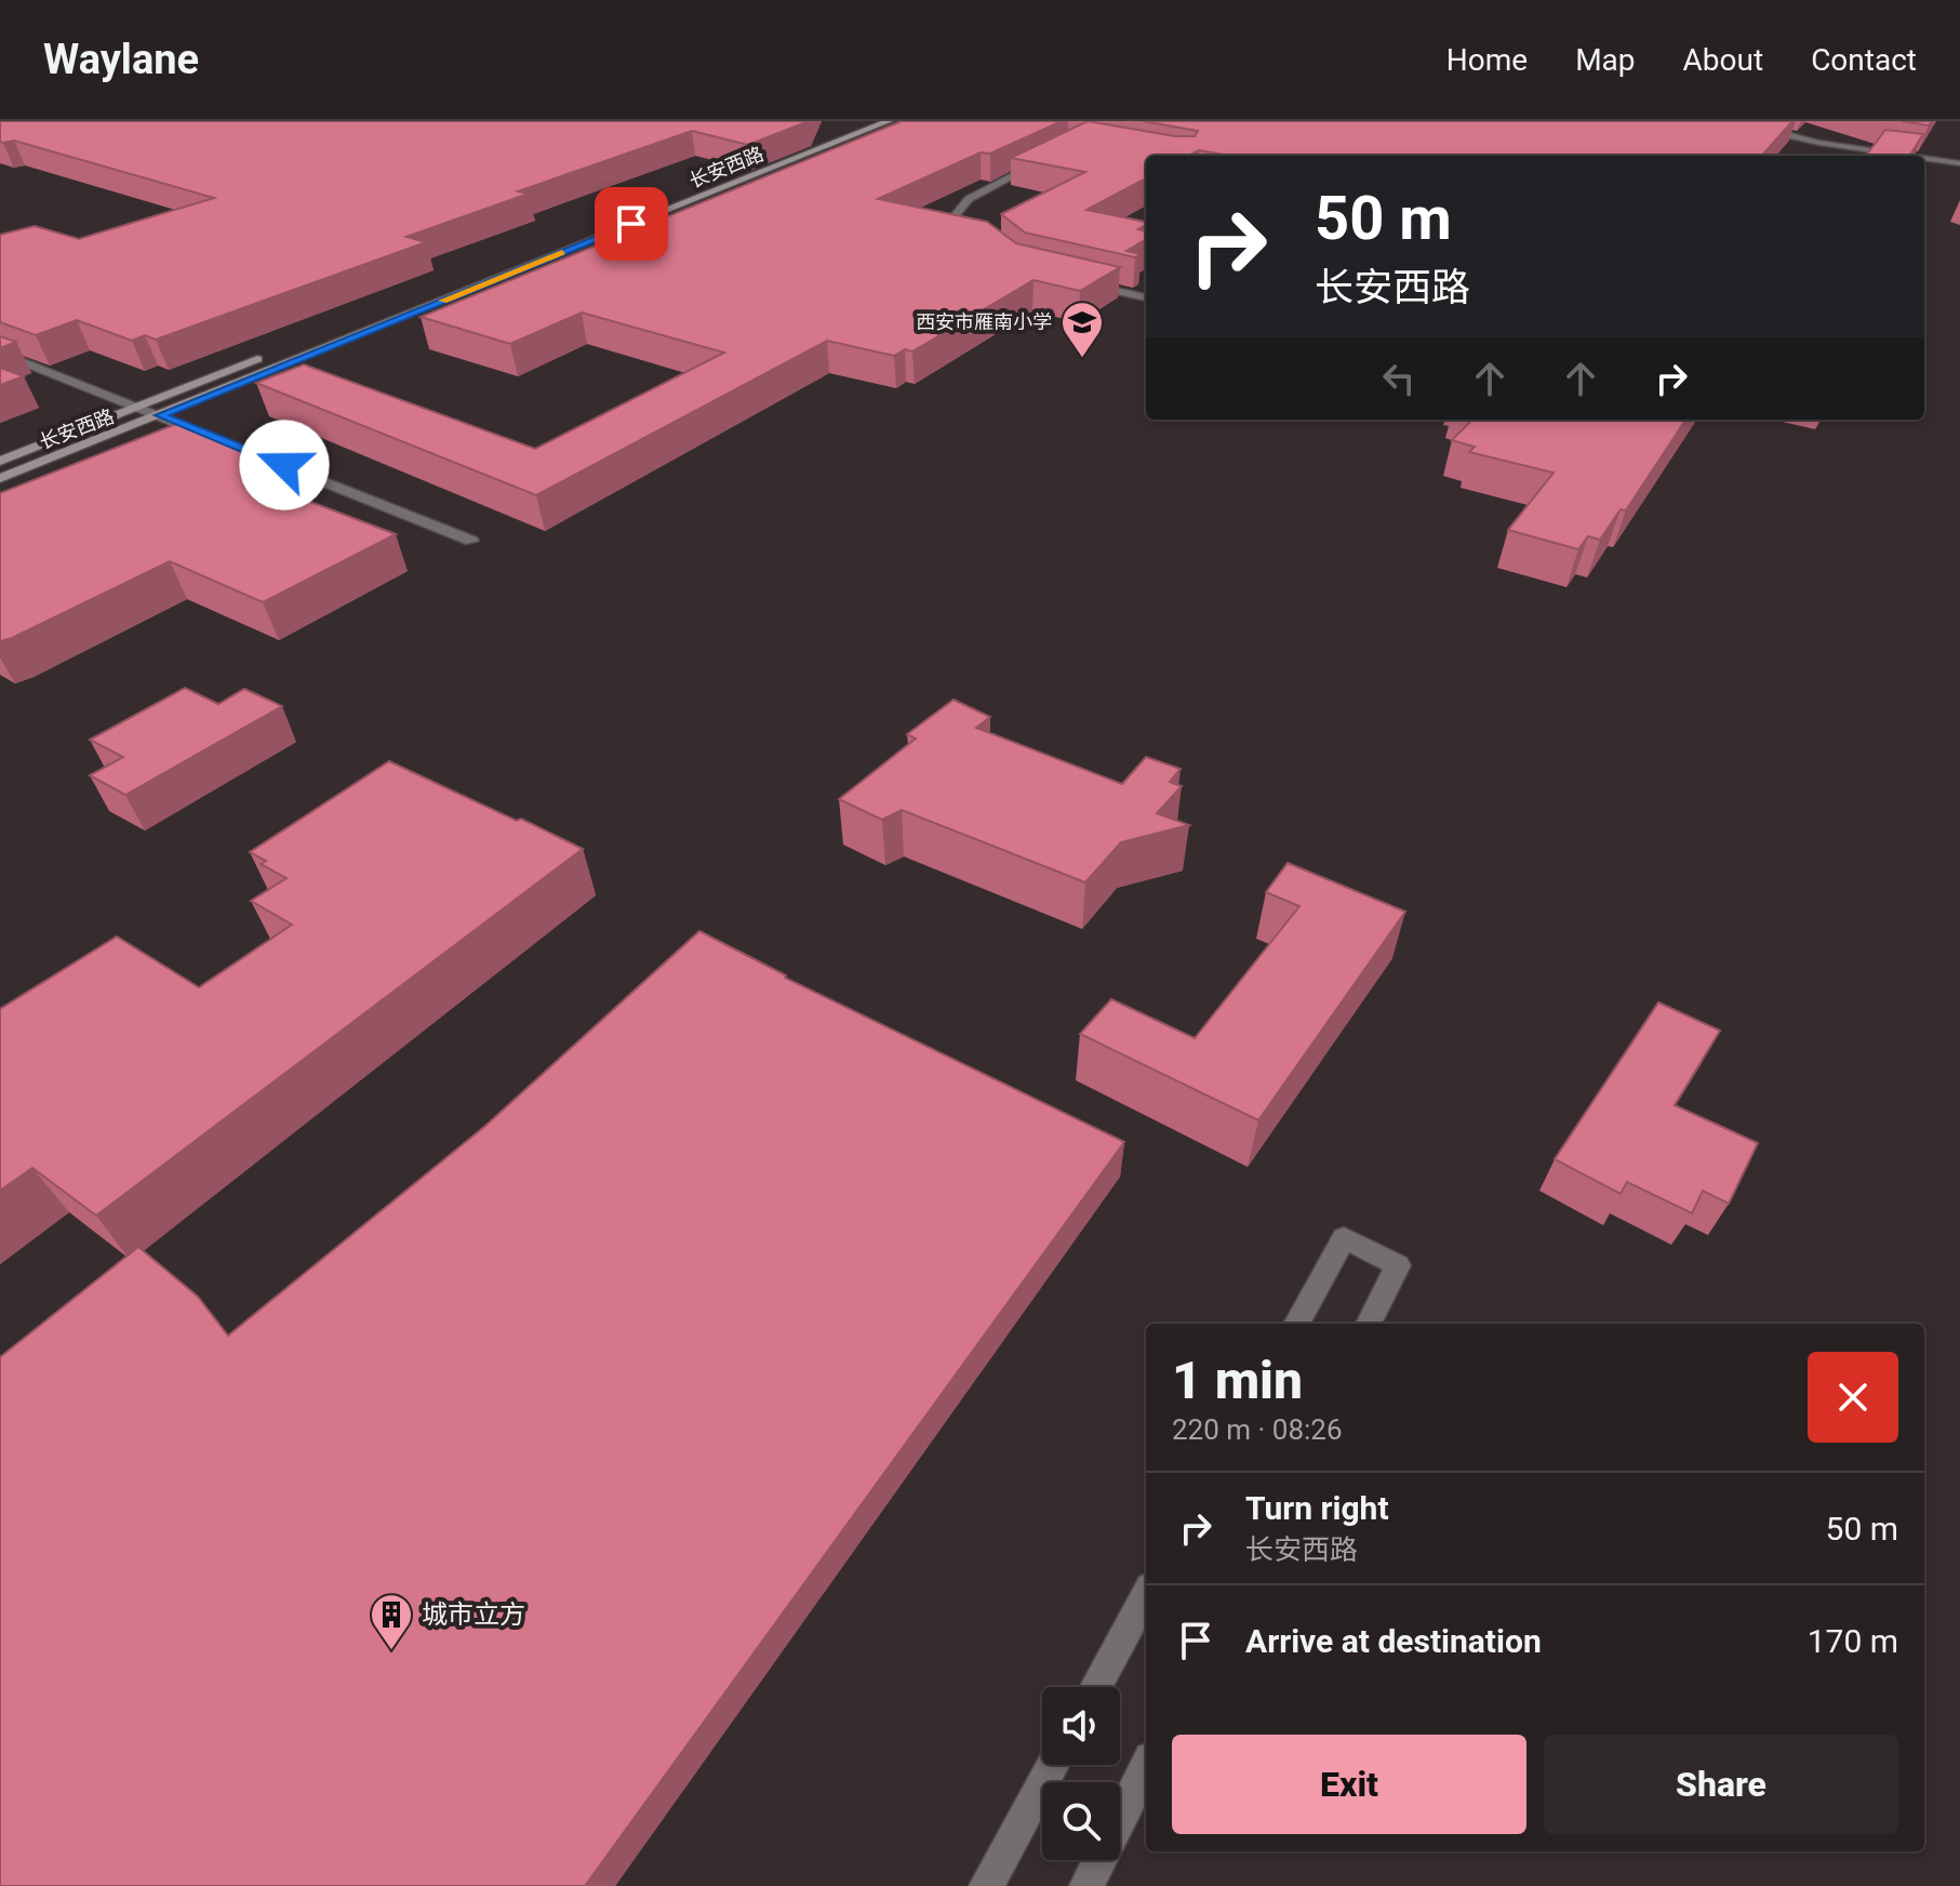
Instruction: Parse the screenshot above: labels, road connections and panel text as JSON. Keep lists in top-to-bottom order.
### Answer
{
  "streets": {
    "main road": ["长安西路"]
  },
  "places": {
    "school or university": ["西安市雁南小学"],
    "building": ["城市立方"]
  },
  "page": {
    "header": "Waylane",
    "nav": [
      "Home",
      "Map",
      "About",
      "Contact"
    ],
    "turn": ["50 m", "长安西路"],
    "heading": ["1 min", "220 m · 08:26"],
    "list": [
      {
        "name": "Turn right",
        "note": "长安西路",
        "value": "50 m"
      },
      {
        "name": "Arrive at destination",
        "value": "170 m"
      }
    ],
    "buttons": ["Exit", "Share"]
  }
}
